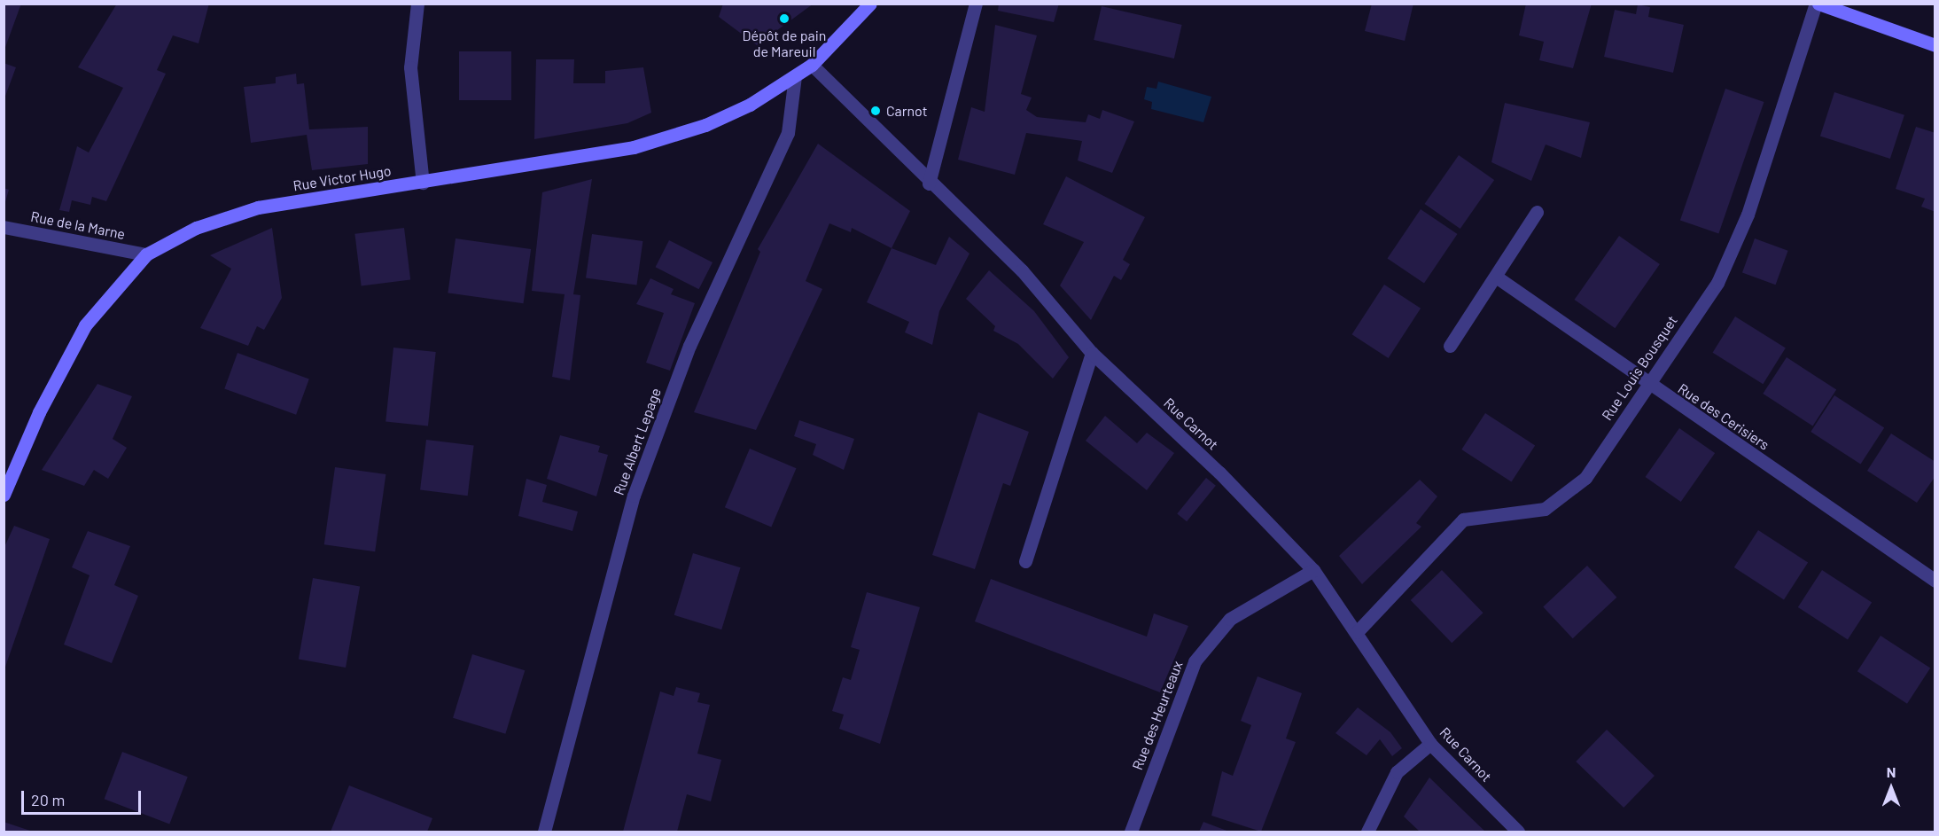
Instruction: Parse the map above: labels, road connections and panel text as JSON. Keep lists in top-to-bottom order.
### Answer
{
  "streets": {
    "street": [
      "Rue Victor Hugo",
      "Rue de la Marne",
      "Rue Louis Bousquet",
      "Rue des Cerisiers",
      "Rue Carnot",
      "Rue Albert Lepage",
      "Rue des Heurteaux"
    ]
  },
  "crossings": [
    ["Rue Victor Hugo", "Rue de la Marne"],
    ["Rue Victor Hugo", "Rue Carnot"],
    ["Rue Victor Hugo", "Rue Albert Lepage"],
    ["Rue Louis Bousquet", "Rue des Cerisiers"],
    ["Rue Louis Bousquet", "Rue Carnot"],
    ["Rue Carnot", "Rue des Heurteaux"]
  ],
  "places": ["Dépôt de pain de Mareuil", "Carnot"],
  "scale_bar": "20 m",
  "north": "top"
}
